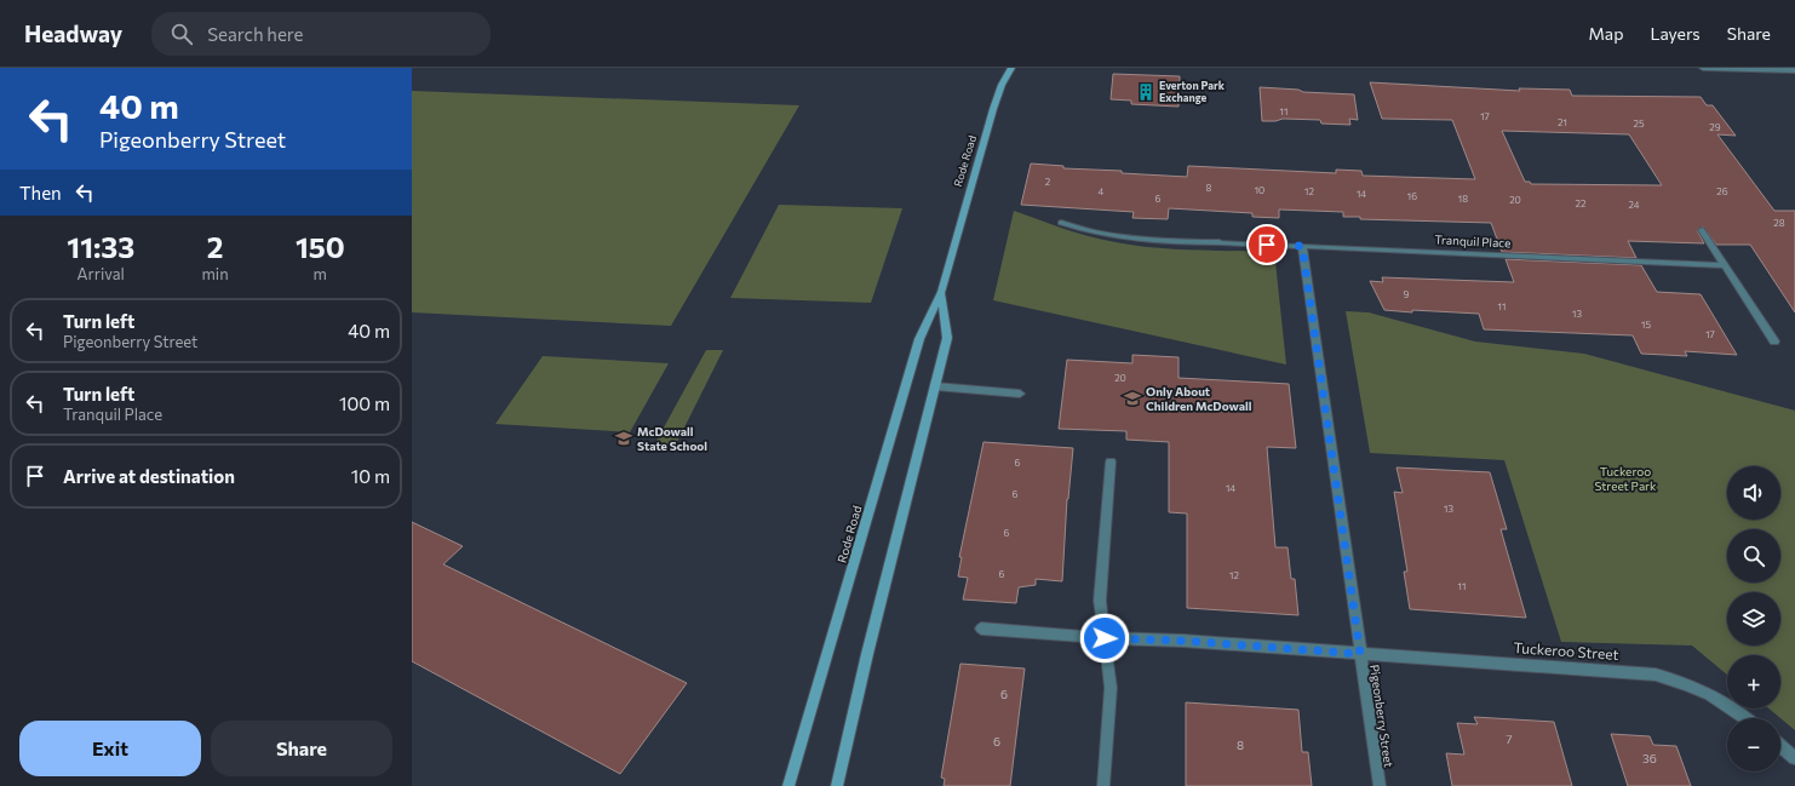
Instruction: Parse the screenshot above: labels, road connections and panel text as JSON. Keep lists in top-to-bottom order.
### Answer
{
  "streets": {
    "main road": ["Rode Road"],
    "street": ["Tranquil Place", "Tuckeroo Street", "Pigeonberry Street"]
  },
  "crossings": [
    ["Tranquil Place", "Pigeonberry Street"],
    ["Tuckeroo Street", "Pigeonberry Street"]
  ],
  "parks": ["Tuckeroo Street Park"],
  "places": {
    "building": ["Everton Park Exchange"],
    "school or university": ["Only About Children McDowall", "McDowall State School"]
  },
  "house_numbers": [
    "11",
    "17",
    "21",
    "25",
    "29",
    "2",
    "8",
    "10",
    "4",
    "12",
    "26",
    "14",
    "16",
    "6",
    "18",
    "20",
    "22",
    "24",
    "28",
    "9",
    "11",
    "13",
    "15",
    "17",
    "20",
    "6",
    "14",
    "6",
    "13",
    "6",
    "6",
    "12",
    "11",
    "6",
    "7",
    "6",
    "8",
    "36"
  ],
  "page": {
    "header": "Headway",
    "search": "Search here",
    "nav": ["Map", "Layers", "Share"],
    "turn": ["40 m", "Pigeonberry Street"],
    "then": "Then",
    "eta": [
      "11:33",
      "Arrival",
      "2",
      "min",
      "150",
      "m"
    ],
    "list": [
      {
        "name": "Turn left",
        "note": "Pigeonberry Street",
        "value": "40 m"
      },
      {
        "name": "Turn left",
        "note": "Tranquil Place",
        "value": "100 m"
      },
      {
        "name": "Arrive at destination",
        "value": "10 m"
      }
    ],
    "map_buttons": ["+", "−"],
    "buttons": ["Exit", "Share"]
  }
}
